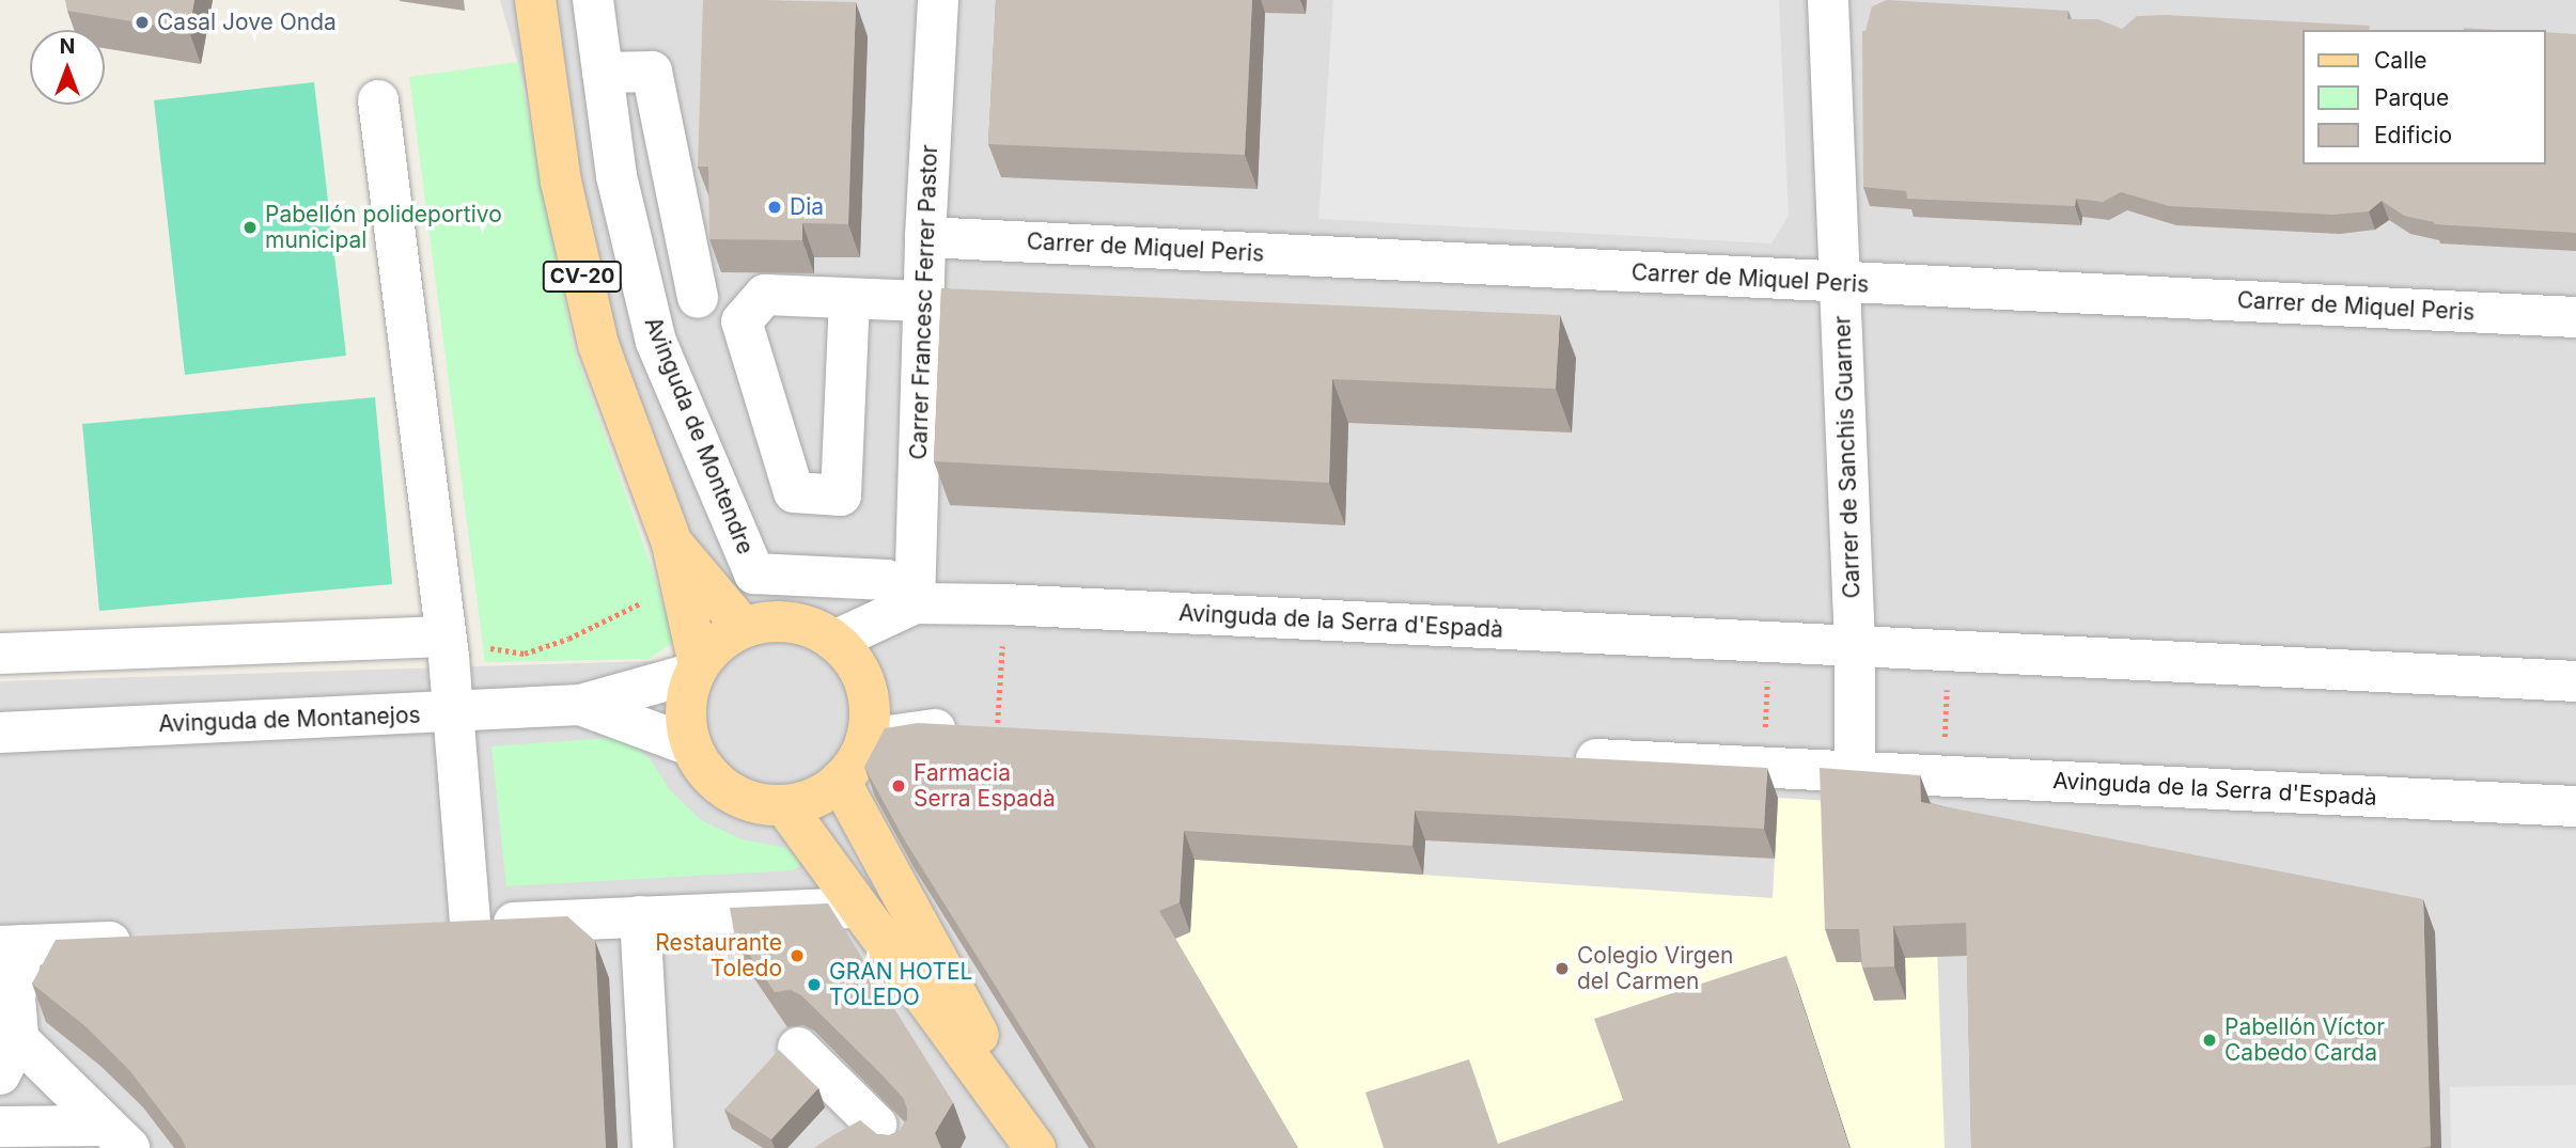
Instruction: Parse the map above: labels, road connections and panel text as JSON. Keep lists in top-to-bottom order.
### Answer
{
  "streets": {
    "main road": ["CV-20"],
    "street": [
      "Carrer de Miquel Peris",
      "Carrer Francesc Ferrer Pastor",
      "Avinguda de Montendre",
      "Carrer de Sanchis Guarner",
      "Avinguda de la Serra d'Espadà",
      "Avinguda de Montanejos"
    ]
  },
  "crossings": [
    ["Carrer de Miquel Peris", "Carrer Francesc Ferrer Pastor"],
    ["Carrer de Miquel Peris", "Carrer de Sanchis Guarner"],
    ["CV-20", "Avinguda de la Serra d'Espadà"],
    ["CV-20", "Avinguda de Montanejos"],
    ["Carrer Francesc Ferrer Pastor", "Avinguda de Montendre"],
    ["Carrer Francesc Ferrer Pastor", "Avinguda de la Serra d'Espadà"],
    ["Avinguda de Montendre", "Avinguda de la Serra d'Espadà"],
    ["Carrer de Sanchis Guarner", "Avinguda de la Serra d'Espadà"],
    ["Avinguda de la Serra d'Espadà", "Avinguda de Montanejos"]
  ],
  "places": [
    "Casal Jove Onda",
    "Dia",
    "Pabellón polideportivo municipal",
    "Farmacia Serra Espadà",
    "Restaurante Toledo",
    "Colegio Virgen del Carmen",
    "GRAN HOTEL TOLEDO",
    "Pabellón Víctor Cabedo Carda"
  ],
  "legend": ["Calle", "Parque", "Edificio"],
  "north": "top"
}
